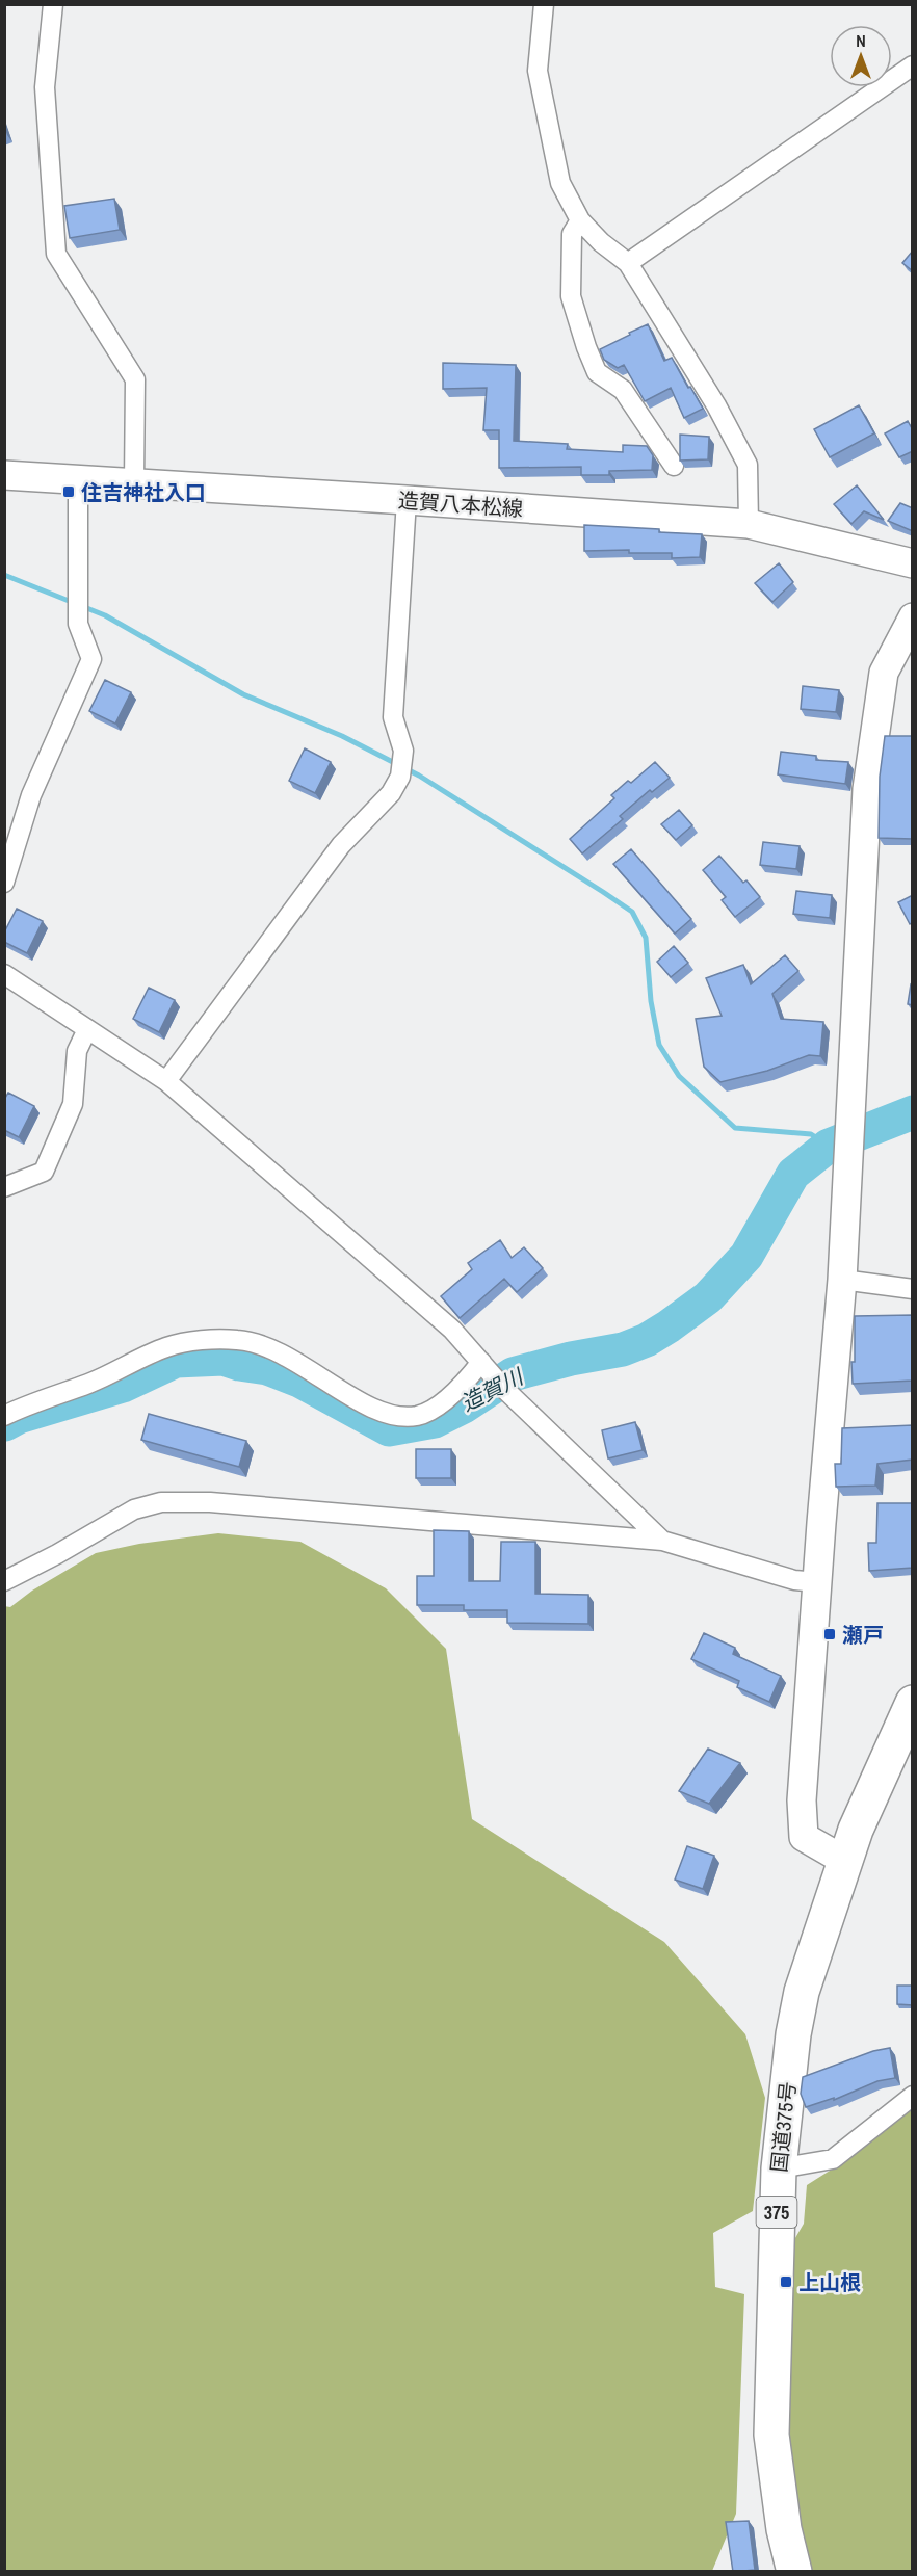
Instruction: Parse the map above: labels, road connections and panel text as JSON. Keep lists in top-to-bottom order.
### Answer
{
  "streets": {
    "highway": ["国道375号", "375"],
    "street": ["造賀八本松線"]
  },
  "water": ["造賀川"],
  "places": {
    "transit": ["住吉神社入口", "瀬戸", "上山根"]
  },
  "north": "top"
}
